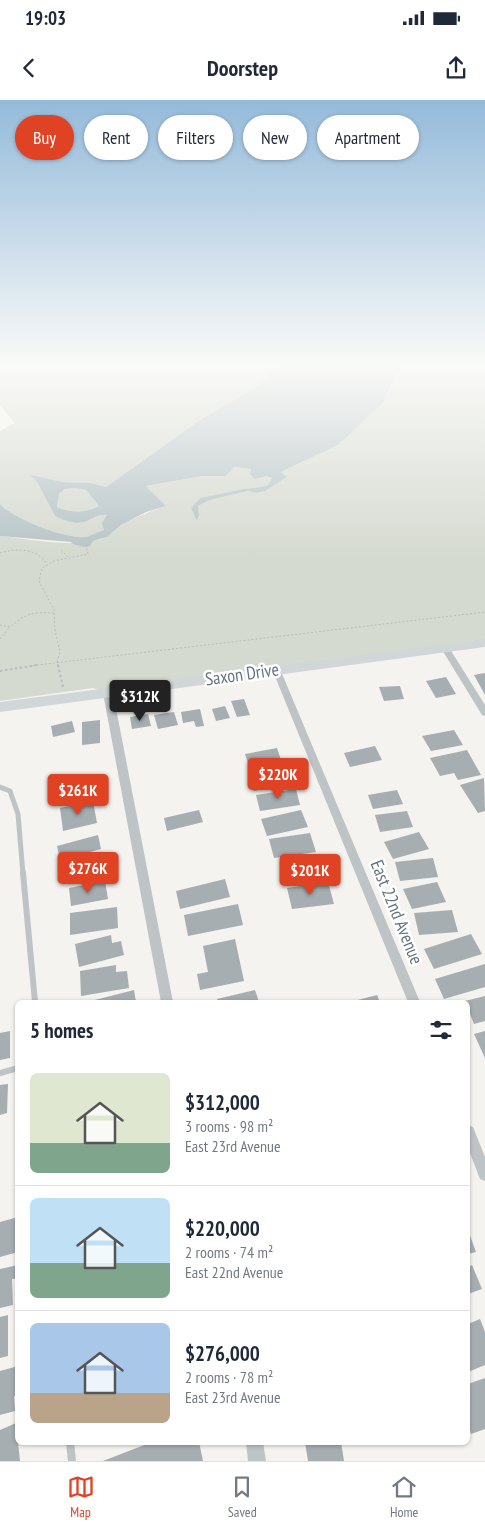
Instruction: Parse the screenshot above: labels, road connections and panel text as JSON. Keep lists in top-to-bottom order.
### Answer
{
  "streets": {
    "street": ["Saxon Drive", "East 22nd Avenue"]
  },
  "crossings": [
    ["Saxon Drive", "East 22nd Avenue"]
  ],
  "page": {
    "status": "19:03",
    "header": "Doorstep",
    "chip": [
      "Buy",
      "Rent",
      "Filters",
      "New",
      "Apartment"
    ],
    "price": [
      "$312K",
      "$220K",
      "$261K",
      "$276K",
      "$201K"
    ],
    "heading": "5 homes",
    "list": [
      {
        "name": "$312,000",
        "note": "3 rooms · 98 m² · East 23rd Avenue"
      },
      {
        "name": "$220,000",
        "note": "2 rooms · 74 m² · East 22nd Avenue"
      },
      {
        "name": "$276,000",
        "note": "2 rooms · 78 m² · East 23rd Avenue"
      }
    ],
    "tabs": ["Map", "Saved", "Home"]
  }
}
